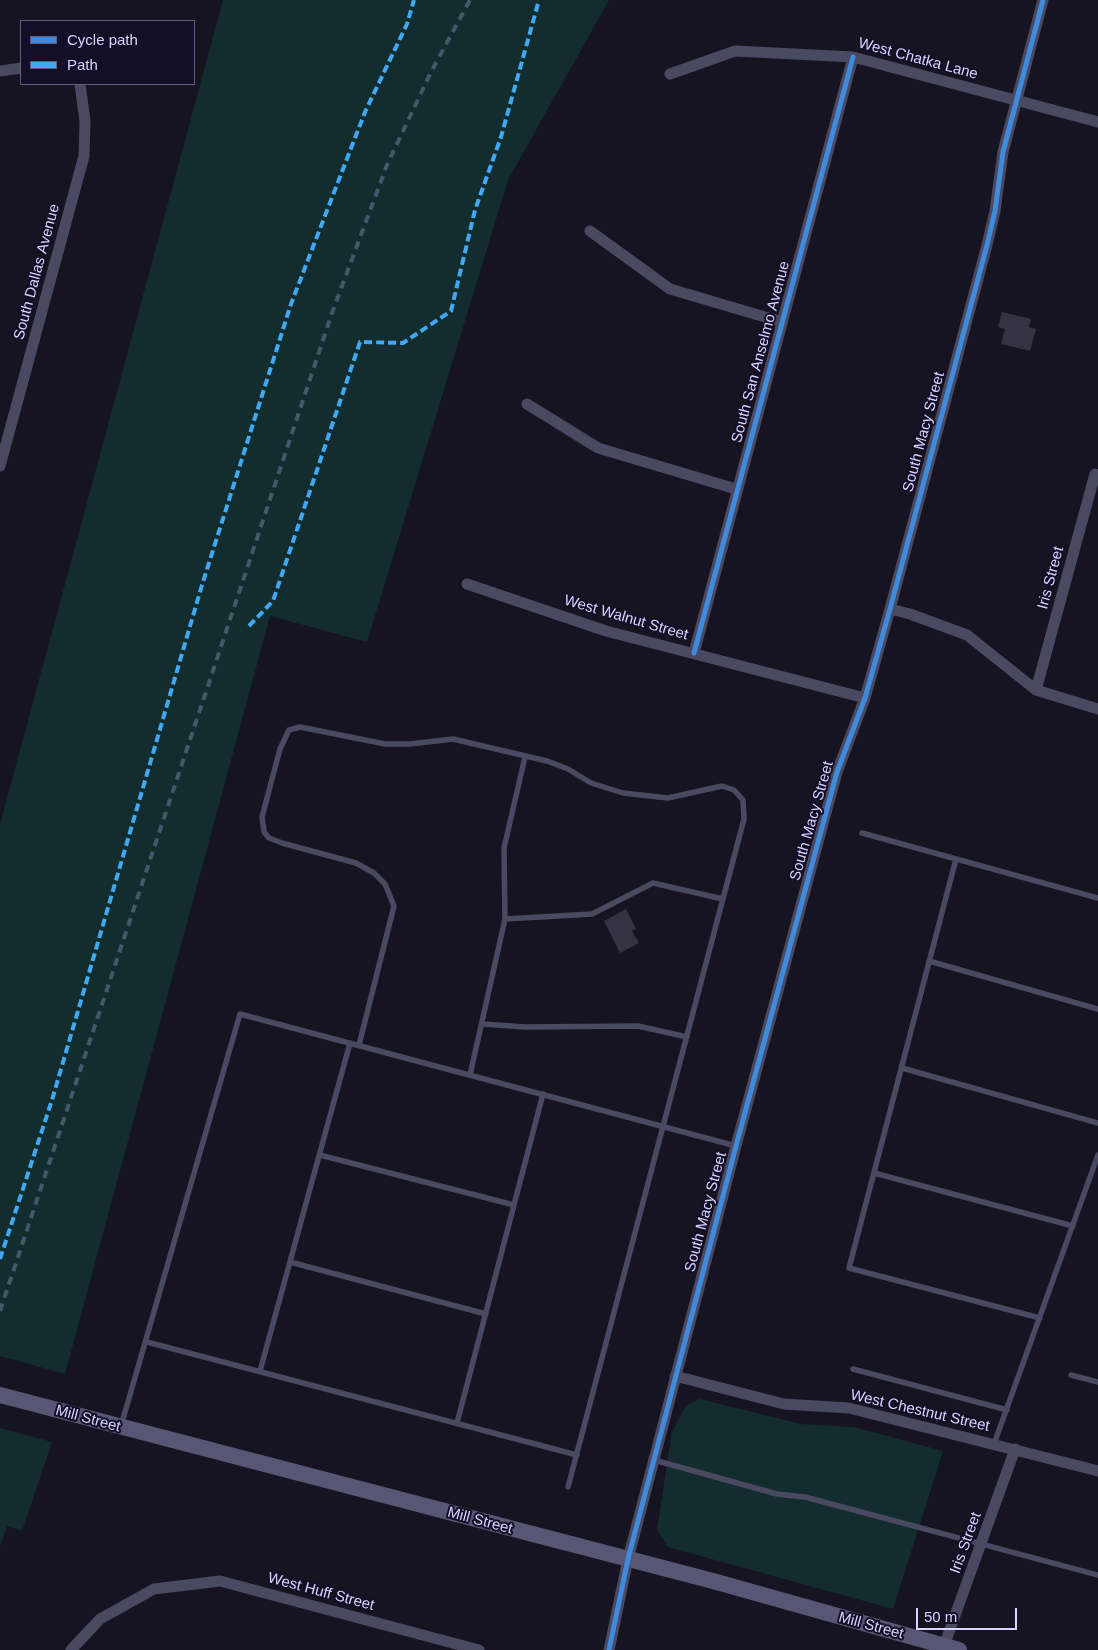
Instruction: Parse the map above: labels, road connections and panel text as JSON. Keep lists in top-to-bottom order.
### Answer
{
  "streets": {
    "main road": ["Mill Street"],
    "street": [
      "West Chatka Lane",
      "South Dallas Avenue",
      "South San Anselmo Avenue",
      "South Macy Street",
      "Iris Street",
      "West Walnut Street",
      "West Chestnut Street",
      "West Huff Street"
    ]
  },
  "crossings": [
    ["West Chatka Lane", "South San Anselmo Avenue"],
    ["West Chatka Lane", "South Macy Street"],
    ["South San Anselmo Avenue", "West Walnut Street"],
    ["South Macy Street", "West Walnut Street"],
    ["South Macy Street", "West Chestnut Street"],
    ["South Macy Street", "Mill Street"],
    ["Iris Street", "West Chestnut Street"],
    ["Iris Street", "Mill Street"]
  ],
  "legend": ["Cycle path", "Path"],
  "scale_bar": "50 m"
}
